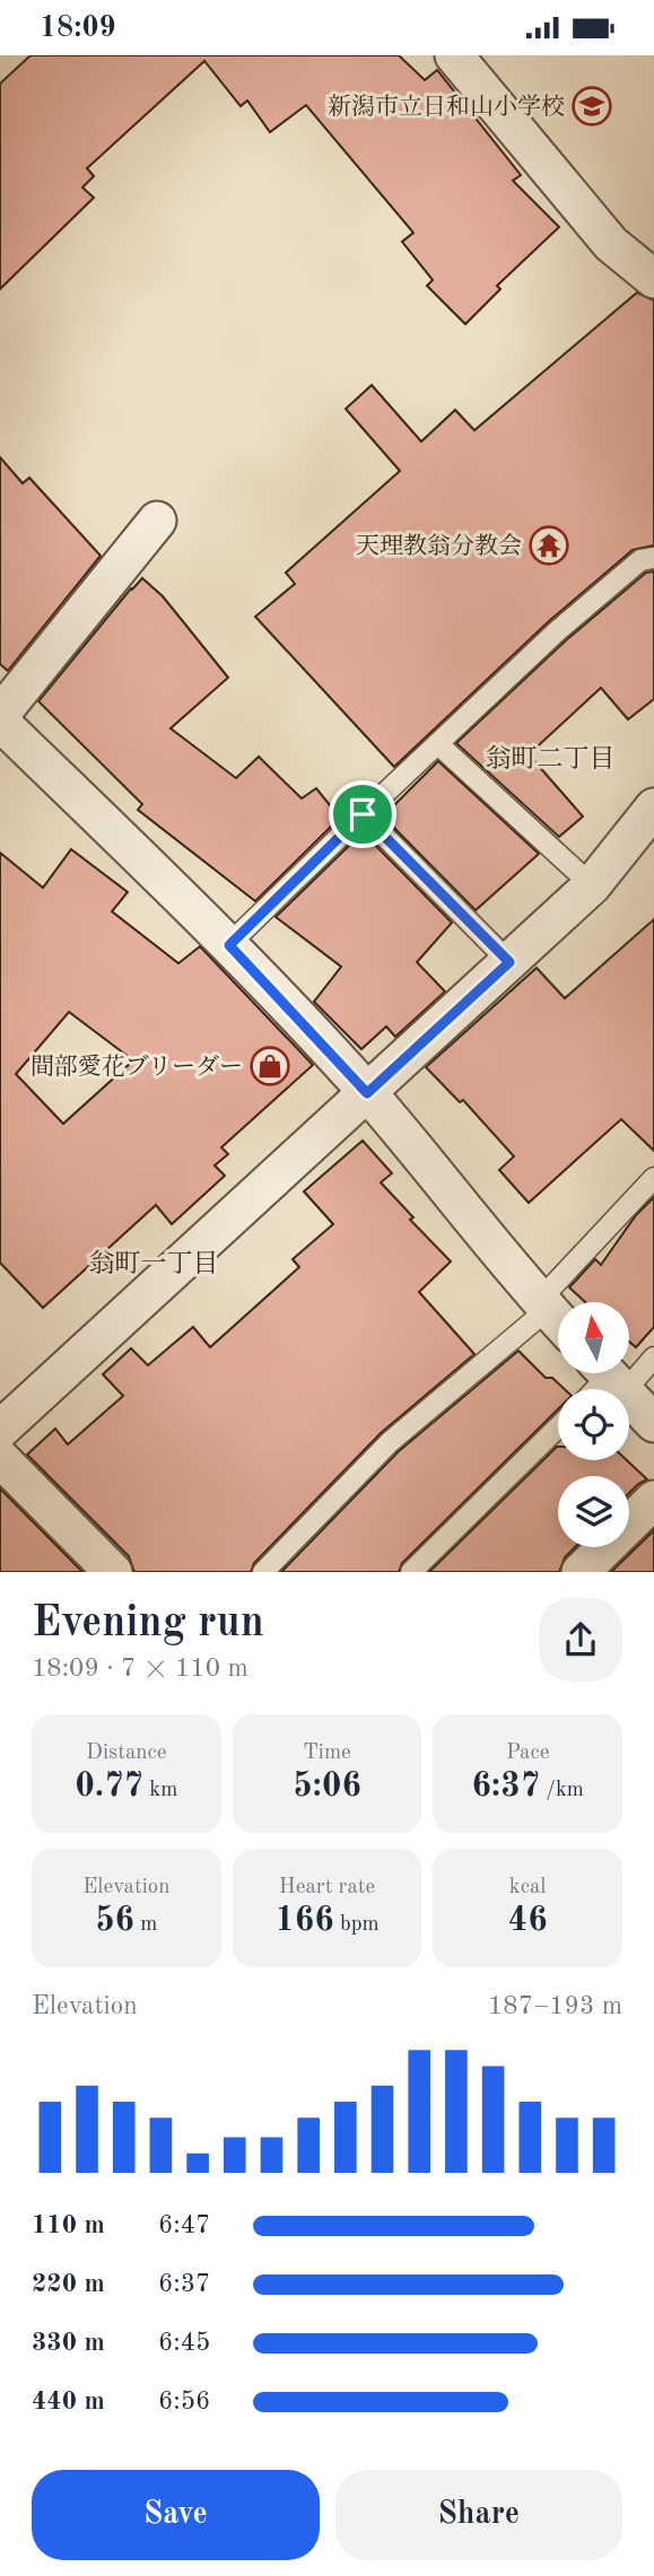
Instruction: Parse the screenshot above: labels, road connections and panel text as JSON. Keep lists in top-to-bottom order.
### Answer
{
  "districts": ["翁町二丁目", "翁町一丁目"],
  "places": {
    "school or university": ["新潟市立日和山小学校"],
    "temple": ["天理教翁分教会"],
    "shop": ["間部愛花ブリーダー"]
  },
  "north": "top",
  "page": {
    "status": "18:09",
    "heading": ["Evening run", "18:09 · 7 × 110 m"],
    "stats": [
      ["Distance", "0.77 km"],
      ["Time", "5:06"],
      ["Pace", "6:37 /km"],
      ["Elevation", "56 m"],
      ["Heart rate", "166 bpm"],
      ["kcal", "46"]
    ],
    "chart": ["Elevation", "187–193 m"],
    "list": [
      {
        "name": "110 m",
        "note": "6:47"
      },
      {
        "name": "220 m",
        "note": "6:37"
      },
      {
        "name": "330 m",
        "note": "6:45"
      },
      {
        "name": "440 m",
        "note": "6:56"
      }
    ],
    "buttons": ["Save", "Share"]
  }
}
